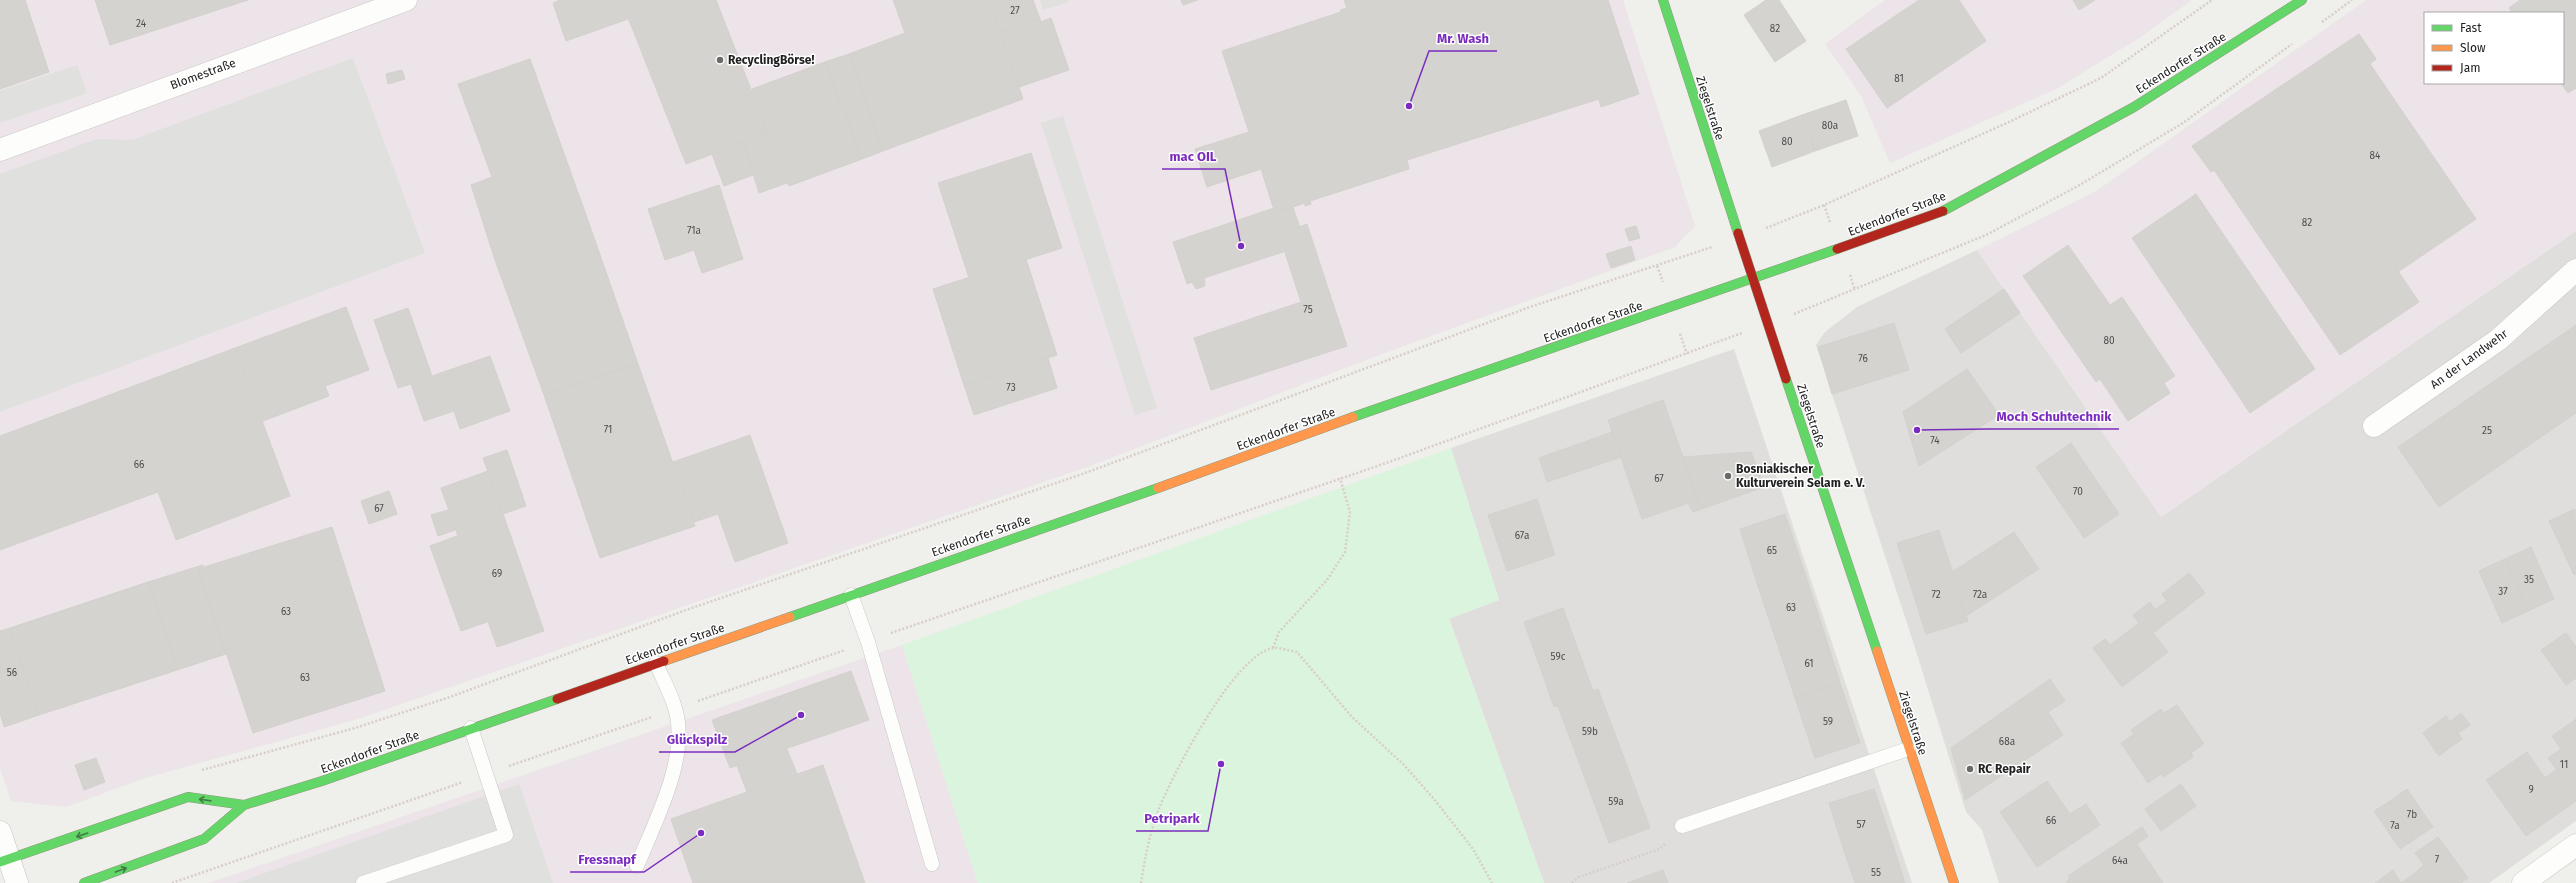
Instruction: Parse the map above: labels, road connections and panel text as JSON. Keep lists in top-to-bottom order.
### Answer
{
  "streets": {
    "street": [
      "Eckendorfer Straße",
      "Blomestraße",
      "Ziegelstraße",
      "An der Landwehr"
    ]
  },
  "crossings": [
    ["Eckendorfer Straße", "Ziegelstraße"]
  ],
  "places": [
    "RecyclingBörse!",
    "Mr. Wash",
    "mac OIL",
    "Moch Schuhtechnik",
    "Bosniakischer Kulturverein Selam e. V.",
    "Glückspilz",
    "Petripark",
    "RC Repair",
    "Fressnapf"
  ],
  "house_numbers": [
    "27",
    "24",
    "82",
    "81",
    "80a",
    "80",
    "84",
    "82",
    "71a",
    "75",
    "80",
    "76",
    "73",
    "71",
    "25",
    "74",
    "66",
    "67",
    "70",
    "67",
    "67a",
    "65",
    "69",
    "35",
    "37",
    "72",
    "72a",
    "63",
    "63",
    "59c",
    "61",
    "56",
    "63",
    "59",
    "59b",
    "68a",
    "11",
    "9",
    "59a",
    "7b",
    "66",
    "57",
    "7a",
    "7",
    "64a",
    "55"
  ],
  "legend": ["Fast", "Slow", "Jam"]
}
